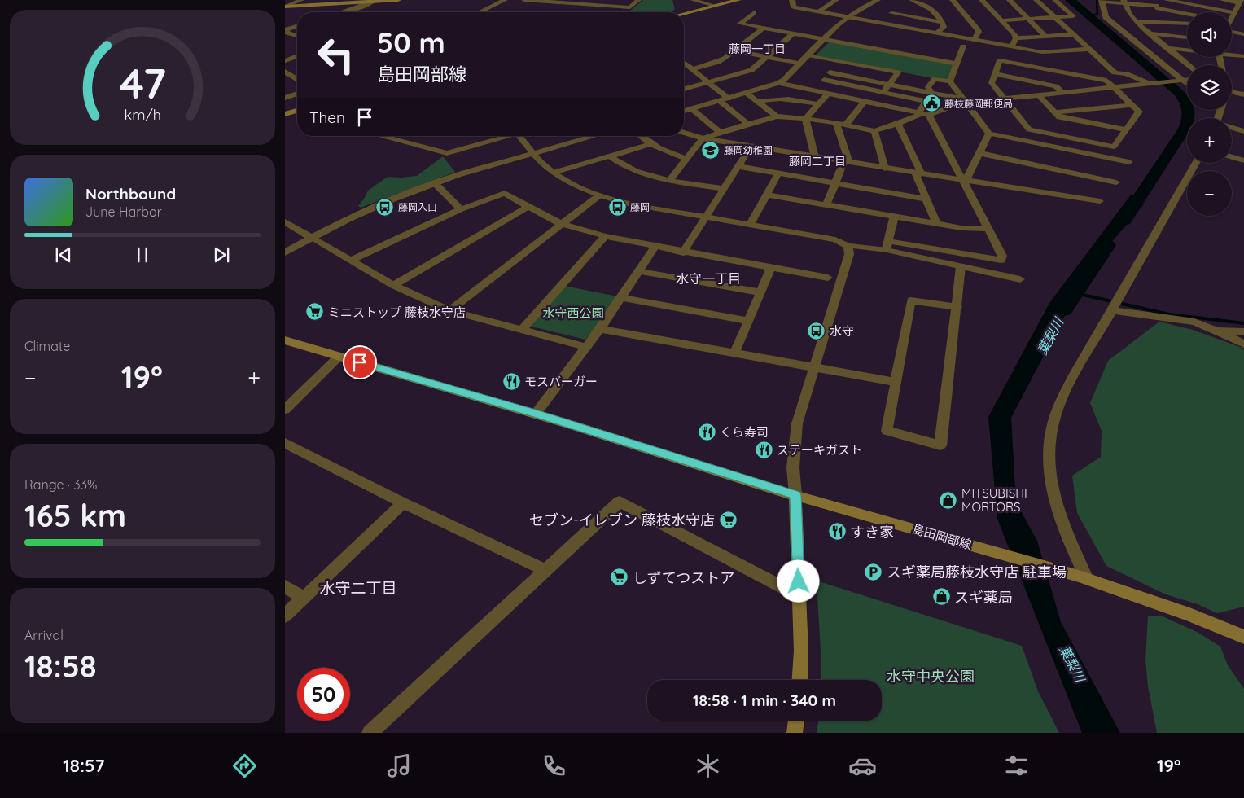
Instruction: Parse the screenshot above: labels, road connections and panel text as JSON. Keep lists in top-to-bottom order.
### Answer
{
  "streets": {
    "main road": ["島田岡部線"]
  },
  "districts": [
    "藤岡一丁目",
    "藤岡二丁目",
    "水守一丁目",
    "水守二丁目"
  ],
  "water": ["葉梨川"],
  "parks": ["水守西公園", "水守中央公園"],
  "places": {
    "public building": ["藤枝藤岡郵便局"],
    "school or university": ["藤岡幼稚園"],
    "bus stop": ["藤岡入口", "藤岡", "水守"],
    "supermarket": ["ミニストップ 藤枝水守店", "セブン-イレブン 藤枝水守店", "しずてつストア"],
    "restaurant": [
      "モスバーガー",
      "くら寿司",
      "ステーキガスト",
      "すき家"
    ],
    "shop": ["MITSUBISHI MORTORS", "スギ薬局"],
    "parking": ["スギ薬局藤枝水守店 駐車場"]
  },
  "page": {
    "map_buttons": ["+", "−"],
    "turn": ["50 m", "島田岡部線"],
    "then": "Then",
    "song": ["Northbound", "June Harbor"],
    "tile": [
      "Climate",
      ["Range · 33%", "165 km"],
      ["Arrival", "18:58"]
    ],
    "heat": ["−", "19°", "+"],
    "limit": "50",
    "trip": "18:58 · 1 min · 340 m",
    "tabs": ["18:57", "19°"],
    "gauge": ["47", "km/h"]
  }
}
